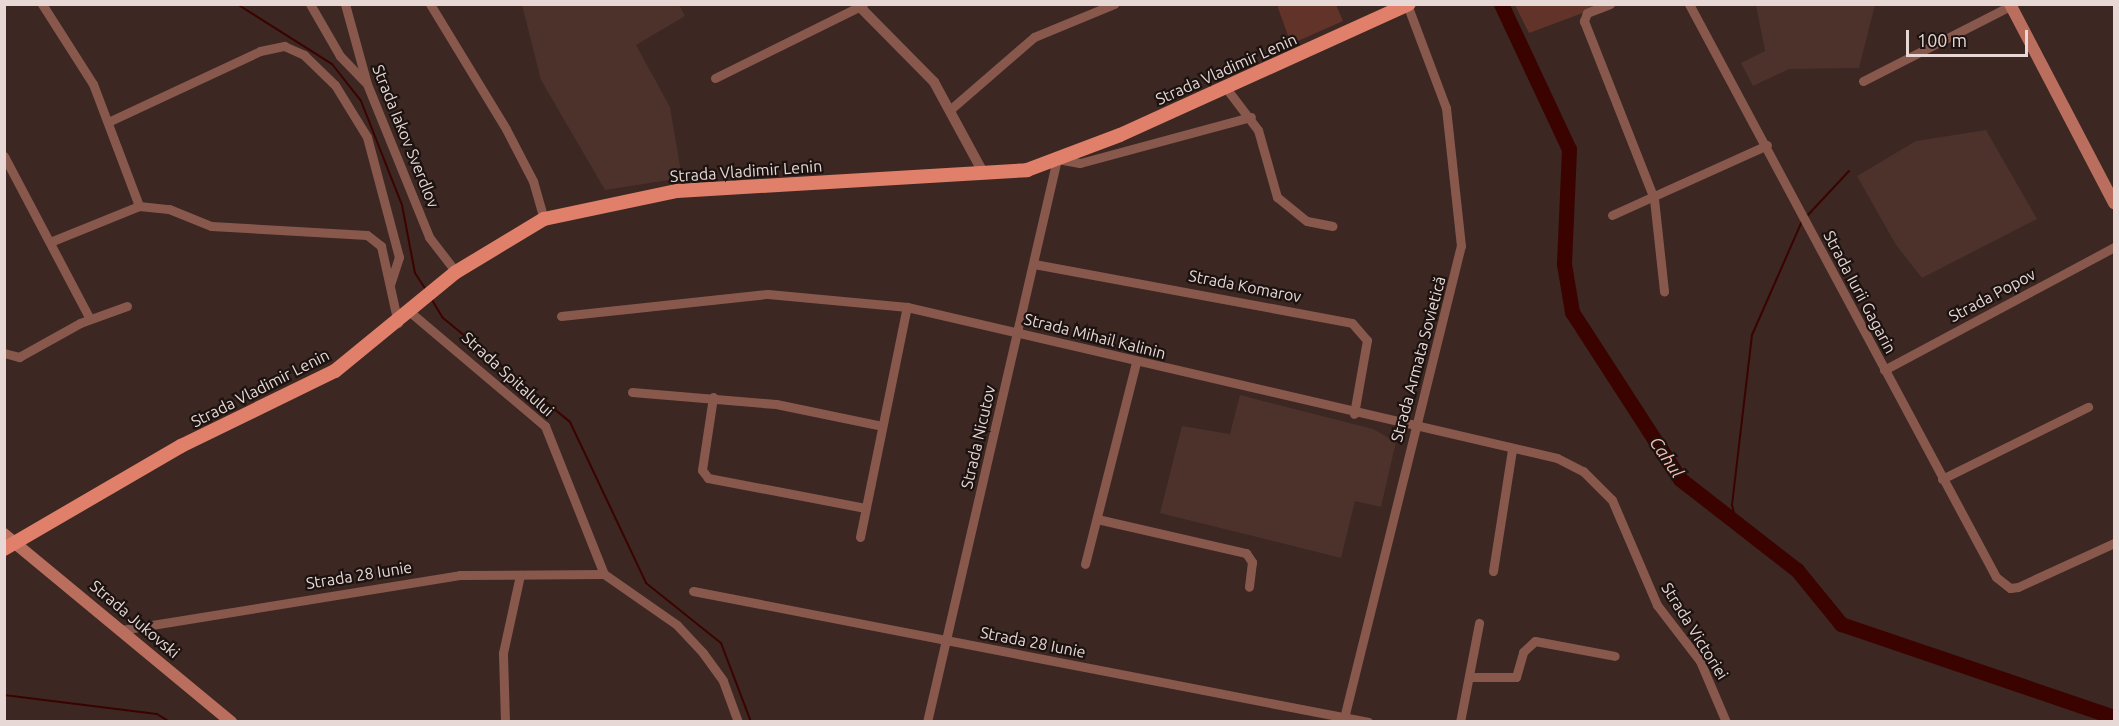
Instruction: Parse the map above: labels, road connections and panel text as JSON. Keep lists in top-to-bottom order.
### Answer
{
  "streets": {
    "main road": ["Strada Vladimir Lenin", "Strada Jukovski"],
    "street": [
      "Strada Iakov Sverdlov",
      "Strada Komarov",
      "Strada Iurii Gagarin",
      "Strada Popov",
      "Strada Mihail Kalinin",
      "Strada Armata Sovietică",
      "Strada Spitalului",
      "Strada Nicutov",
      "Strada 28 Iunie",
      "Strada Victoriei"
    ]
  },
  "crossings": [
    ["Strada Vladimir Lenin", "Strada Iakov Sverdlov"],
    ["Strada Vladimir Lenin", "Strada Armata Sovietică"],
    ["Strada Vladimir Lenin", "Strada Spitalului"],
    ["Strada Vladimir Lenin", "Strada Nicutov"],
    ["Strada Vladimir Lenin", "Strada Jukovski"],
    ["Strada Komarov", "Strada Mihail Kalinin"],
    ["Strada Komarov", "Strada Nicutov"],
    ["Strada Iurii Gagarin", "Strada Popov"],
    ["Strada Mihail Kalinin", "Strada Armata Sovietică"],
    ["Strada Mihail Kalinin", "Strada Nicutov"],
    ["Strada Mihail Kalinin", "Strada Victoriei"],
    ["Strada Armata Sovietică", "Strada 28 Iunie"],
    ["Strada Spitalului", "Strada 28 Iunie"],
    ["Strada Nicutov", "Strada 28 Iunie"],
    ["Strada 28 Iunie", "Strada Jukovski"]
  ],
  "water": ["Cahul"],
  "scale_bar": "100 m"
}
